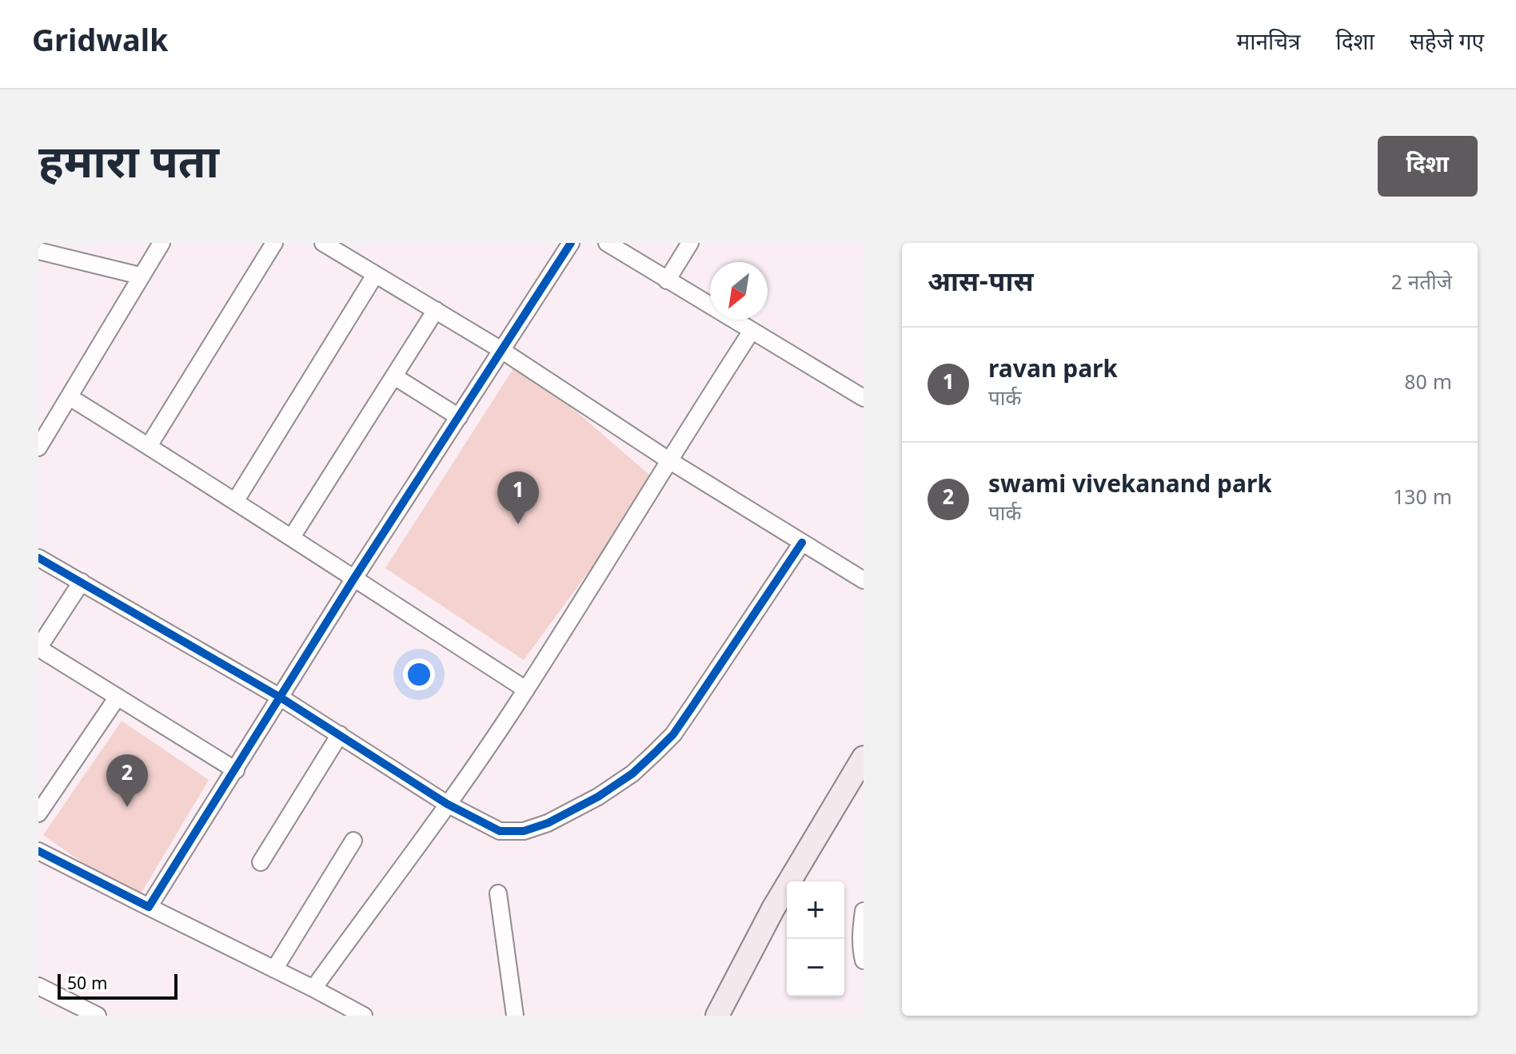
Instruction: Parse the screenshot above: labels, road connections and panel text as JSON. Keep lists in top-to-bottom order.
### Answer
{
  "scale_bar": "50 m",
  "north": "bottom left",
  "page": {
    "header": "Gridwalk",
    "nav": ["मानचित्र", "दिशा", "सहेजे गए"],
    "buttons": "दिशा",
    "title": "हमारा पता",
    "heading": ["आस-पास", "2 नतीजे"],
    "list": [
      {
        "mark": "1",
        "name": "ravan park",
        "note": "पार्क",
        "value": "80 m"
      },
      {
        "mark": "2",
        "name": "swami vivekanand park",
        "note": "पार्क",
        "value": "130 m"
      }
    ],
    "pins": ["1", "2"],
    "map_buttons": ["+", "−"],
    "scale": "50 m"
  }
}
